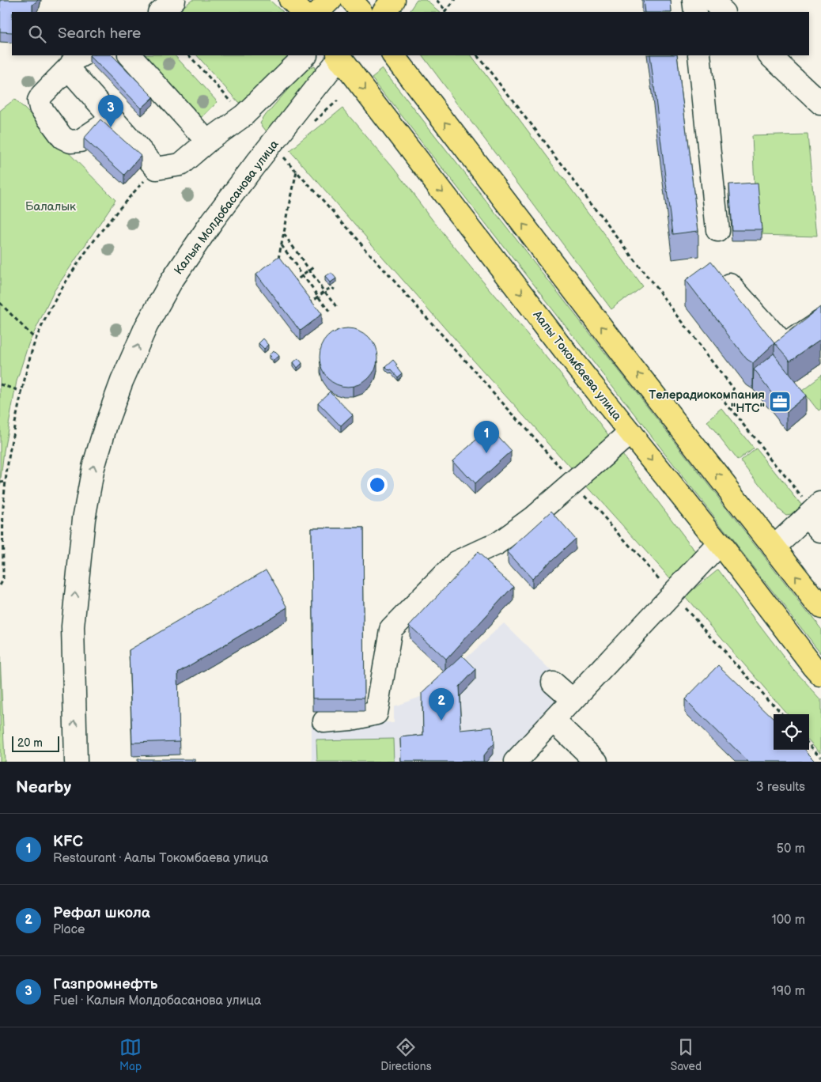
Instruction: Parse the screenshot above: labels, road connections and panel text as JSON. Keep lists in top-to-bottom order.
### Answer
{
  "streets": {
    "main road": ["Аалы Токомбаева улица"],
    "street": ["Калыя Молдобасанова улица"]
  },
  "crossings": [
    ["Калыя Молдобасанова улица", "Аалы Токомбаева улица"]
  ],
  "one_way": ["Калыя Молдобасанова улица"],
  "parks": ["Балалык"],
  "places": {
    "office": ["Телерадиокомпания \"НТС\""]
  },
  "scale_bar": "20 m",
  "page": {
    "search": "Search here",
    "pins": ["3", "1", "2"],
    "scale": "20 m",
    "heading": ["Nearby", "3 results"],
    "list": [
      {
        "mark": "1",
        "name": "KFC",
        "note": "Restaurant · Аалы Токомбаева улица",
        "value": "50 m"
      },
      {
        "mark": "2",
        "name": "Рефал школа",
        "note": "Place",
        "value": "100 m"
      },
      {
        "mark": "3",
        "name": "Газпромнефть",
        "note": "Fuel · Калыя Молдобасанова улица",
        "value": "190 m"
      }
    ],
    "nav": ["Map", "Directions", "Saved"]
  }
}
